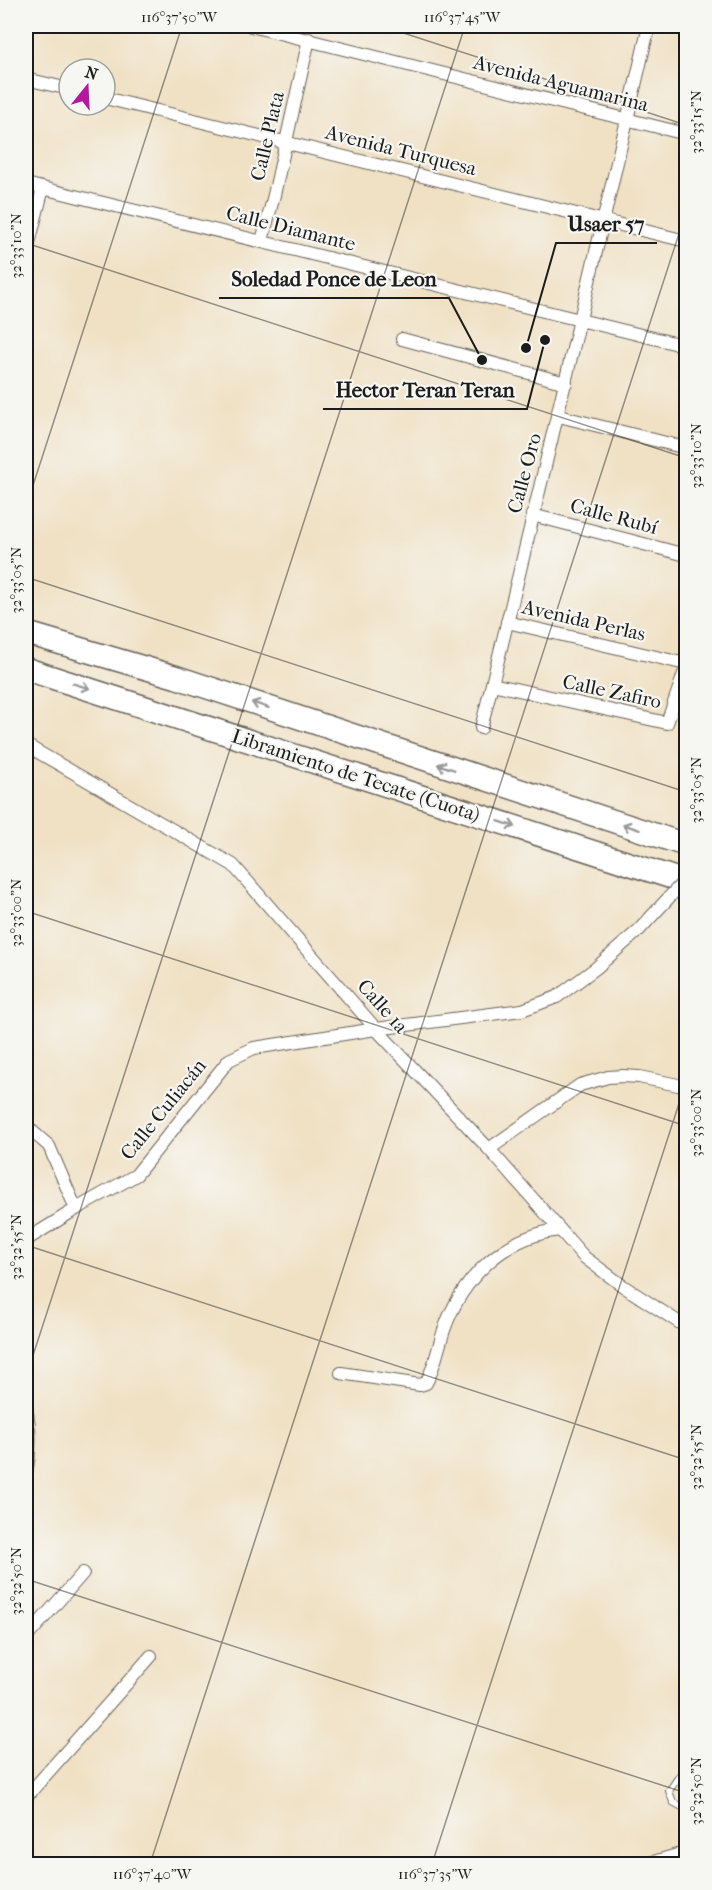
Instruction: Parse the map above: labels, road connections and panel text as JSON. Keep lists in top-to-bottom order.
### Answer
{
  "streets": {
    "highway": ["Libramiento de Tecate (Cuota)"],
    "street": [
      "Avenida Aguamarina",
      "Calle Plata",
      "Avenida Turquesa",
      "Calle Diamante",
      "Calle Oro",
      "Calle Rubí",
      "Avenida Perlas",
      "Calle Zafiro",
      "Calle 1a",
      "Calle Culiacán"
    ]
  },
  "crossings": [
    ["Avenida Aguamarina", "Calle Plata"],
    ["Avenida Aguamarina", "Calle Oro"],
    ["Calle Plata", "Avenida Turquesa"],
    ["Calle Plata", "Calle Diamante"],
    ["Avenida Turquesa", "Calle Oro"],
    ["Calle Diamante", "Calle Oro"],
    ["Calle Oro", "Calle Rubí"],
    ["Calle Oro", "Avenida Perlas"],
    ["Calle Oro", "Calle Zafiro"],
    ["Avenida Perlas", "Calle Zafiro"],
    ["Libramiento de Tecate (Cuota)", "Calle Culiacán"],
    ["Calle 1a", "Calle Culiacán"]
  ],
  "places": ["Hector Teran Teran", "Usaer 57", "Soledad Ponce de Leon"],
  "north": "top",
  "coordinates": [
    "116°37'50\"W",
    "116°37'45\"W",
    "32°33'15\"N",
    "32°33'10\"N",
    "32°33'05\"N",
    "32°33'00\"N",
    "32°32'55\"N",
    "32°32'50\"N",
    "116°37'40\"W",
    "116°37'35\"W"
  ]
}
